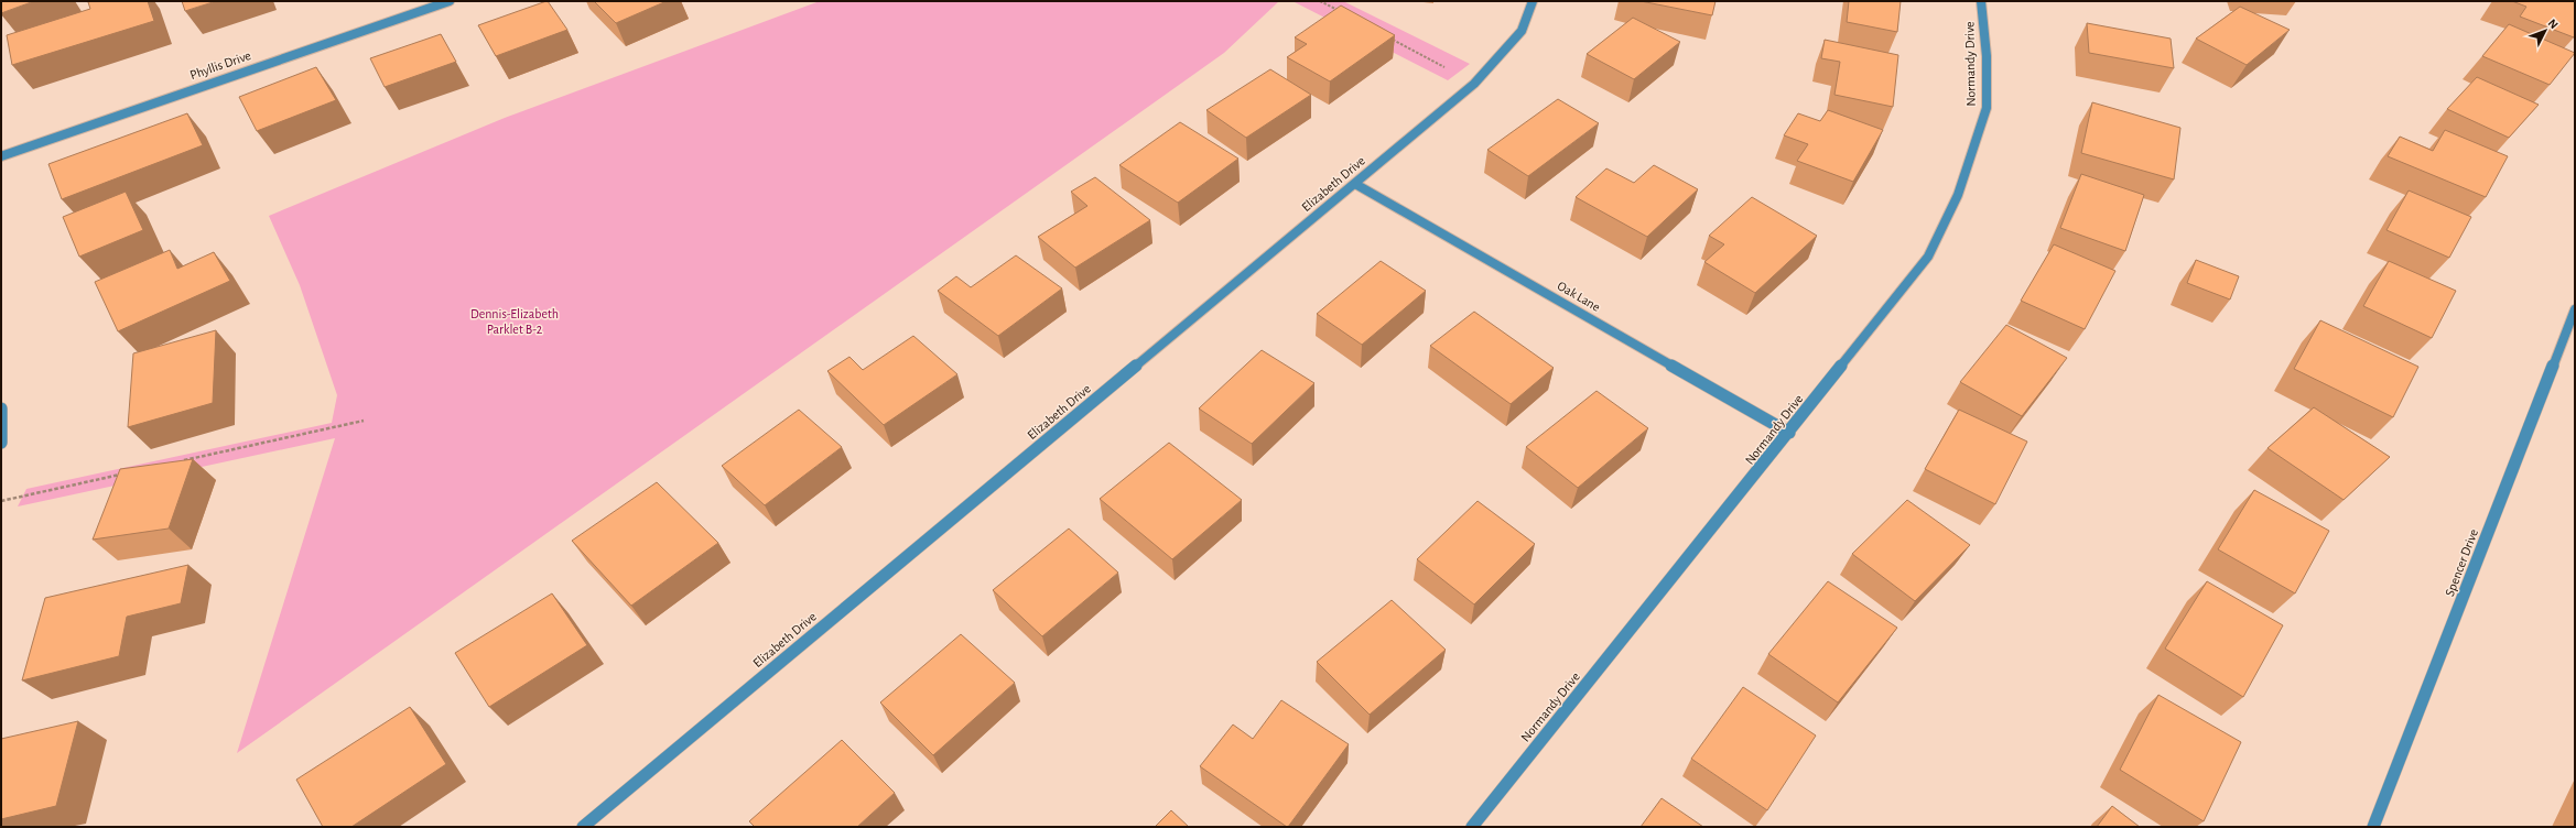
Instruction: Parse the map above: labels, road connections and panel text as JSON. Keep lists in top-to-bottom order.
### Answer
{
  "streets": {
    "street": [
      "Normandy Drive",
      "Phyllis Drive",
      "Elizabeth Drive",
      "Oak Lane",
      "Spencer Drive"
    ]
  },
  "crossings": [
    ["Normandy Drive", "Oak Lane"],
    ["Elizabeth Drive", "Oak Lane"]
  ],
  "parks": ["Dennis-Elizabeth Parklet B-2"],
  "north": "top right"
}
